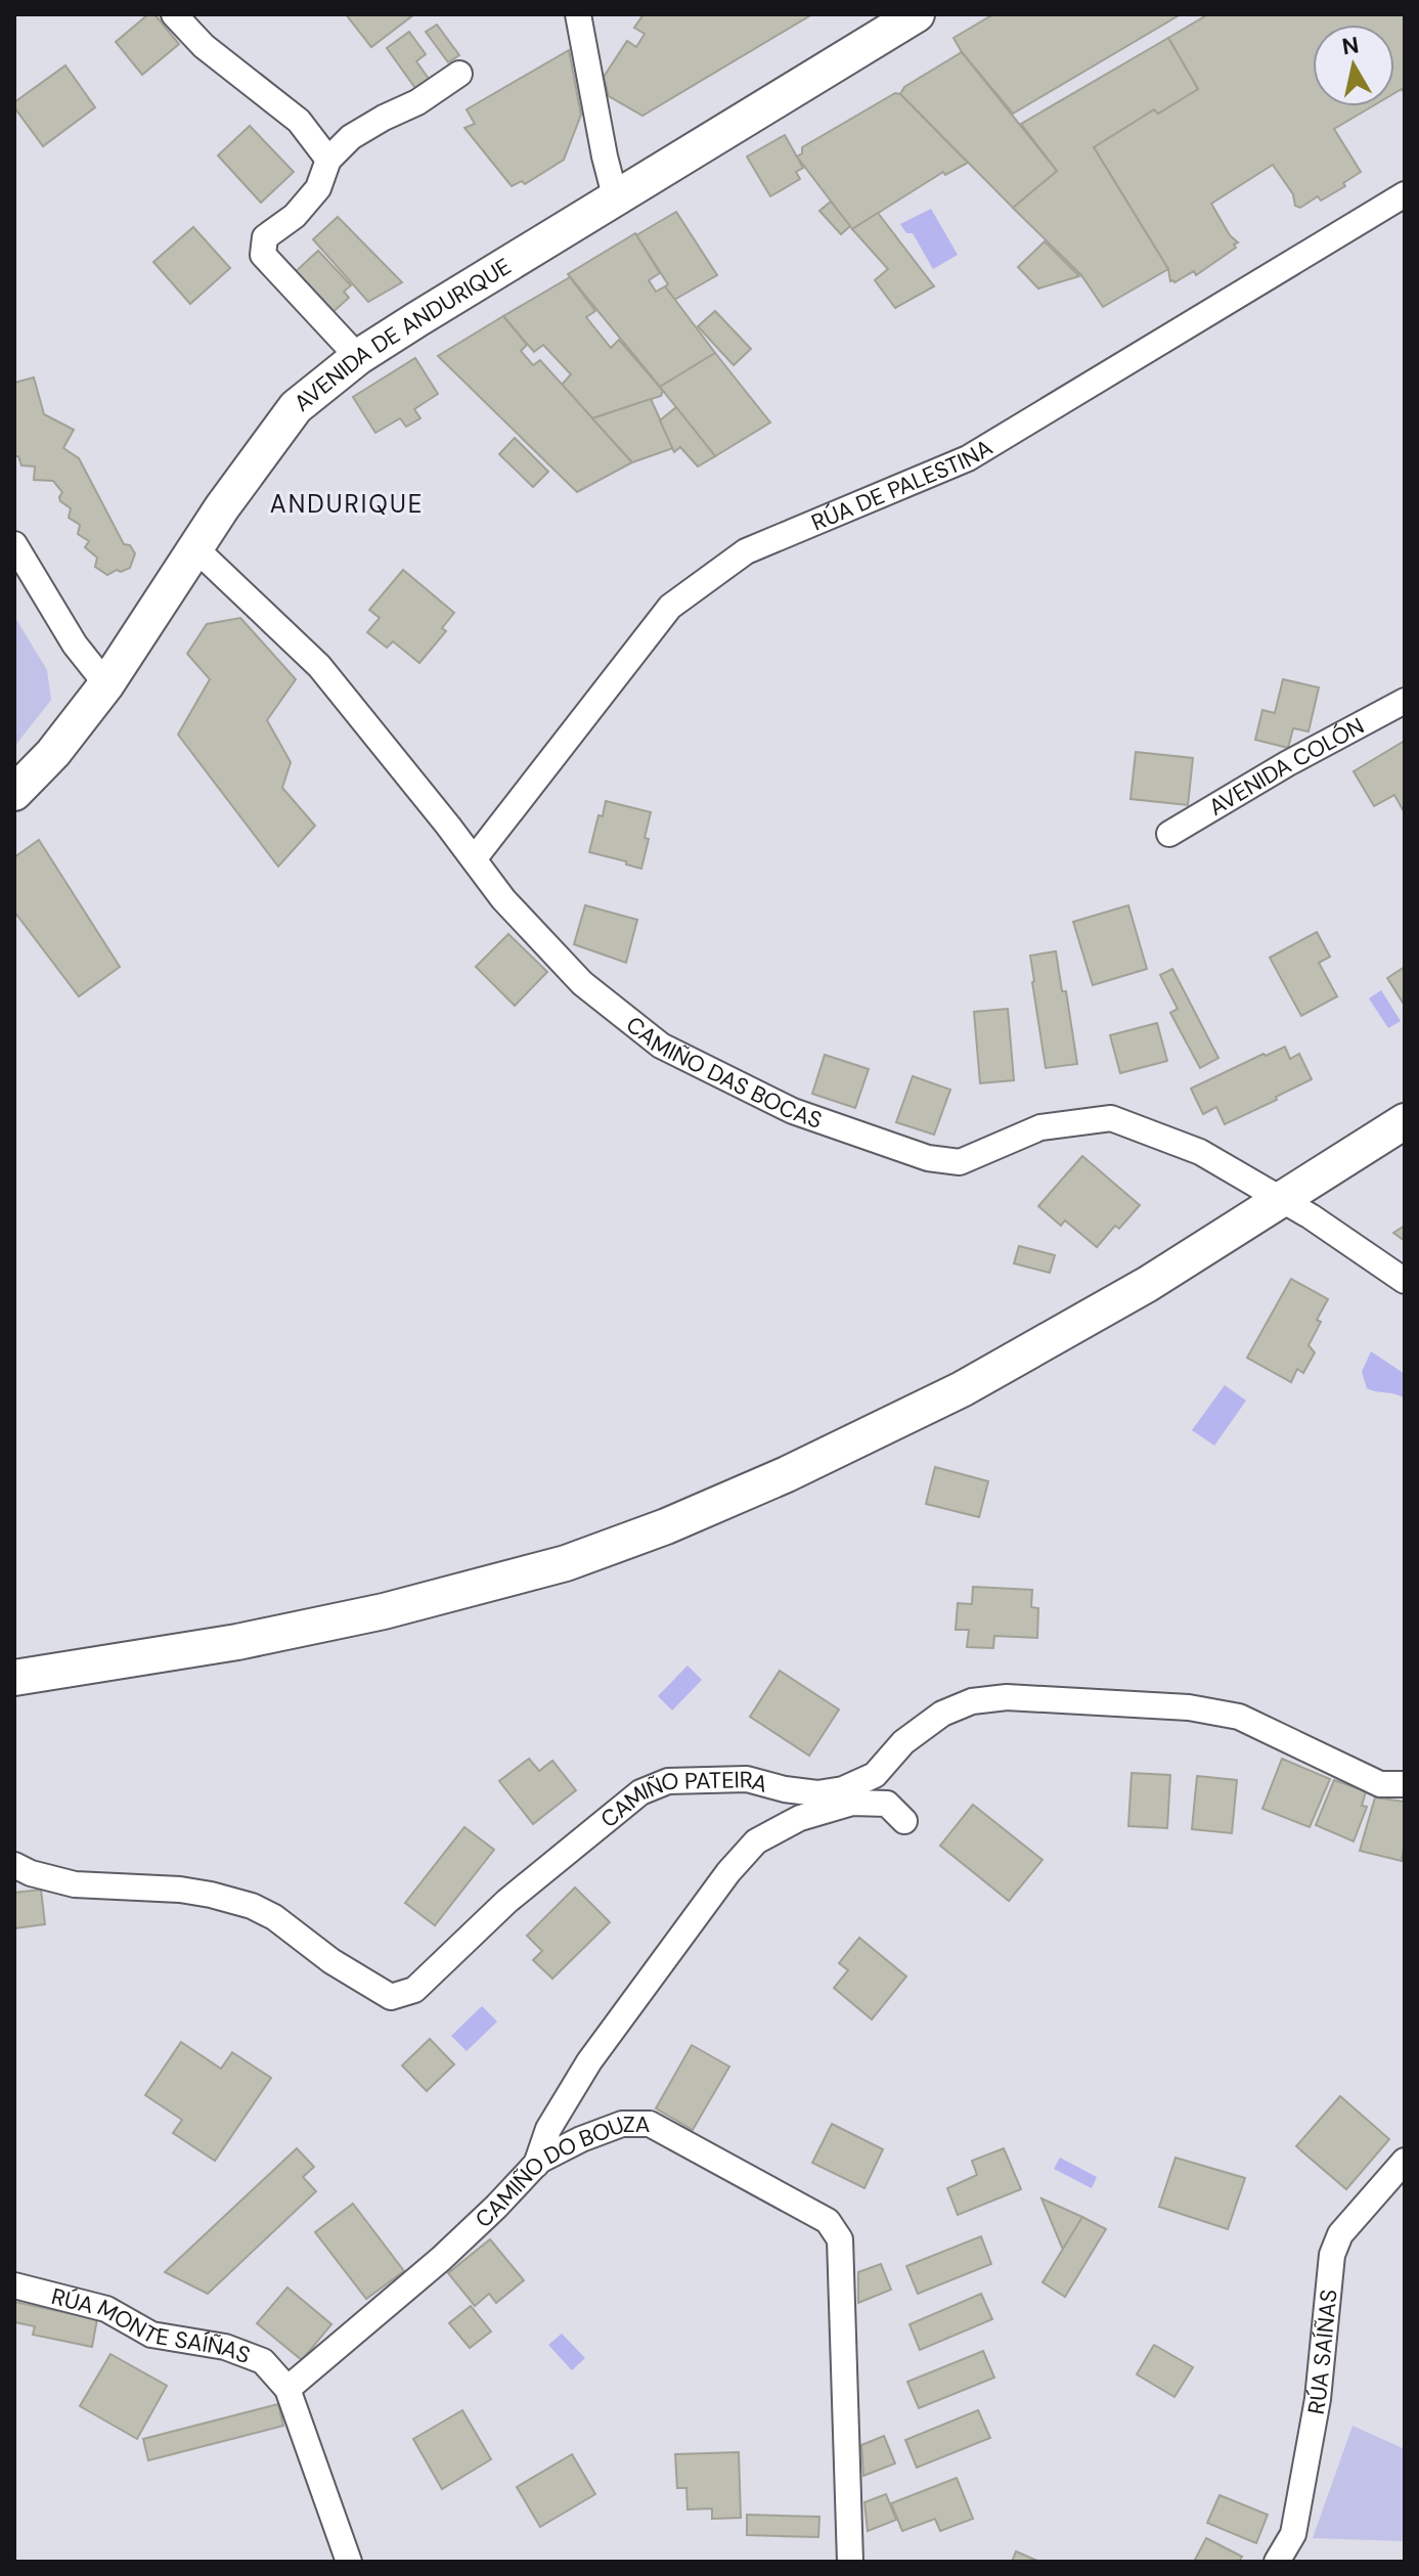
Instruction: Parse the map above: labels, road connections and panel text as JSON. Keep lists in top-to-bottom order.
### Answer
{
  "streets": {
    "main road": ["AVENIDA DE ANDURIQUE"],
    "street": [
      "RÚA DE PALESTINA",
      "AVENIDA COLÓN",
      "CAMIÑO DAS BOCAS",
      "CAMIÑO PATEIRA",
      "CAMIÑO DO BOUZA",
      "RÚA MONTE SAÍÑAS",
      "RÚA SAÍÑAS"
    ]
  },
  "crossings": [
    ["AVENIDA DE ANDURIQUE", "CAMIÑO DAS BOCAS"],
    ["RÚA DE PALESTINA", "CAMIÑO DAS BOCAS"],
    ["CAMIÑO DO BOUZA", "RÚA MONTE SAÍÑAS"]
  ],
  "districts": ["ANDURIQUE"],
  "north": "top"
}
